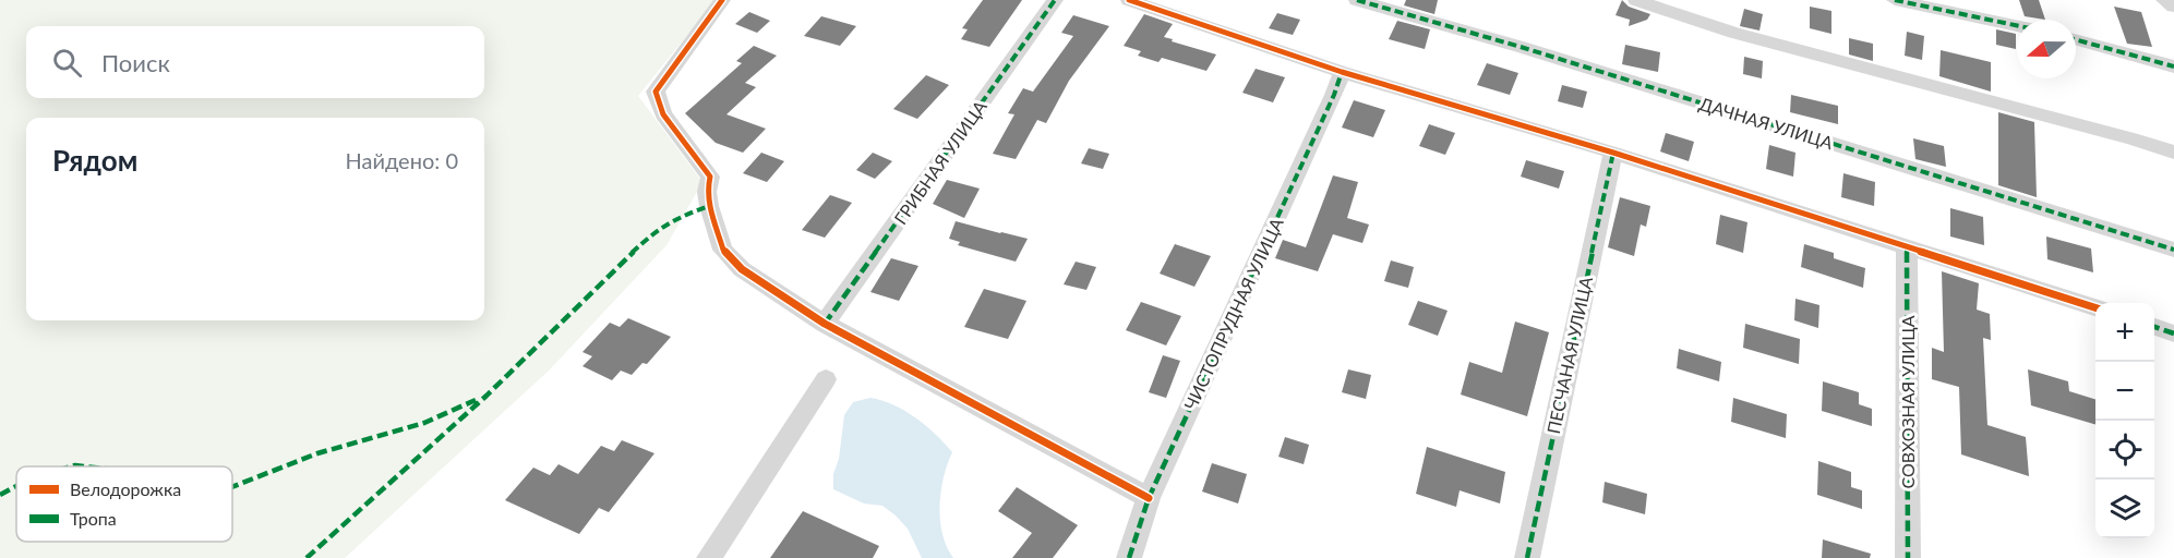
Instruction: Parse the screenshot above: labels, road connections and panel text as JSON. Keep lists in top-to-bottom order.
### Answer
{
  "streets": {
    "street": [
      "ДАЧНАЯ УЛИЦА",
      "ГРИБНАЯ УЛИЦА",
      "ЧИСТОПРУДНАЯ УЛИЦА",
      "ПЕСЧАНАЯ УЛИЦА",
      "СОВХОЗНАЯ УЛИЦА"
    ]
  },
  "legend": ["Велодорожка", "Тропа"],
  "north": "left",
  "page": {
    "search": "Поиск",
    "heading": ["Рядом", "Найдено: 0"],
    "map_buttons": ["+", "−"]
  }
}
